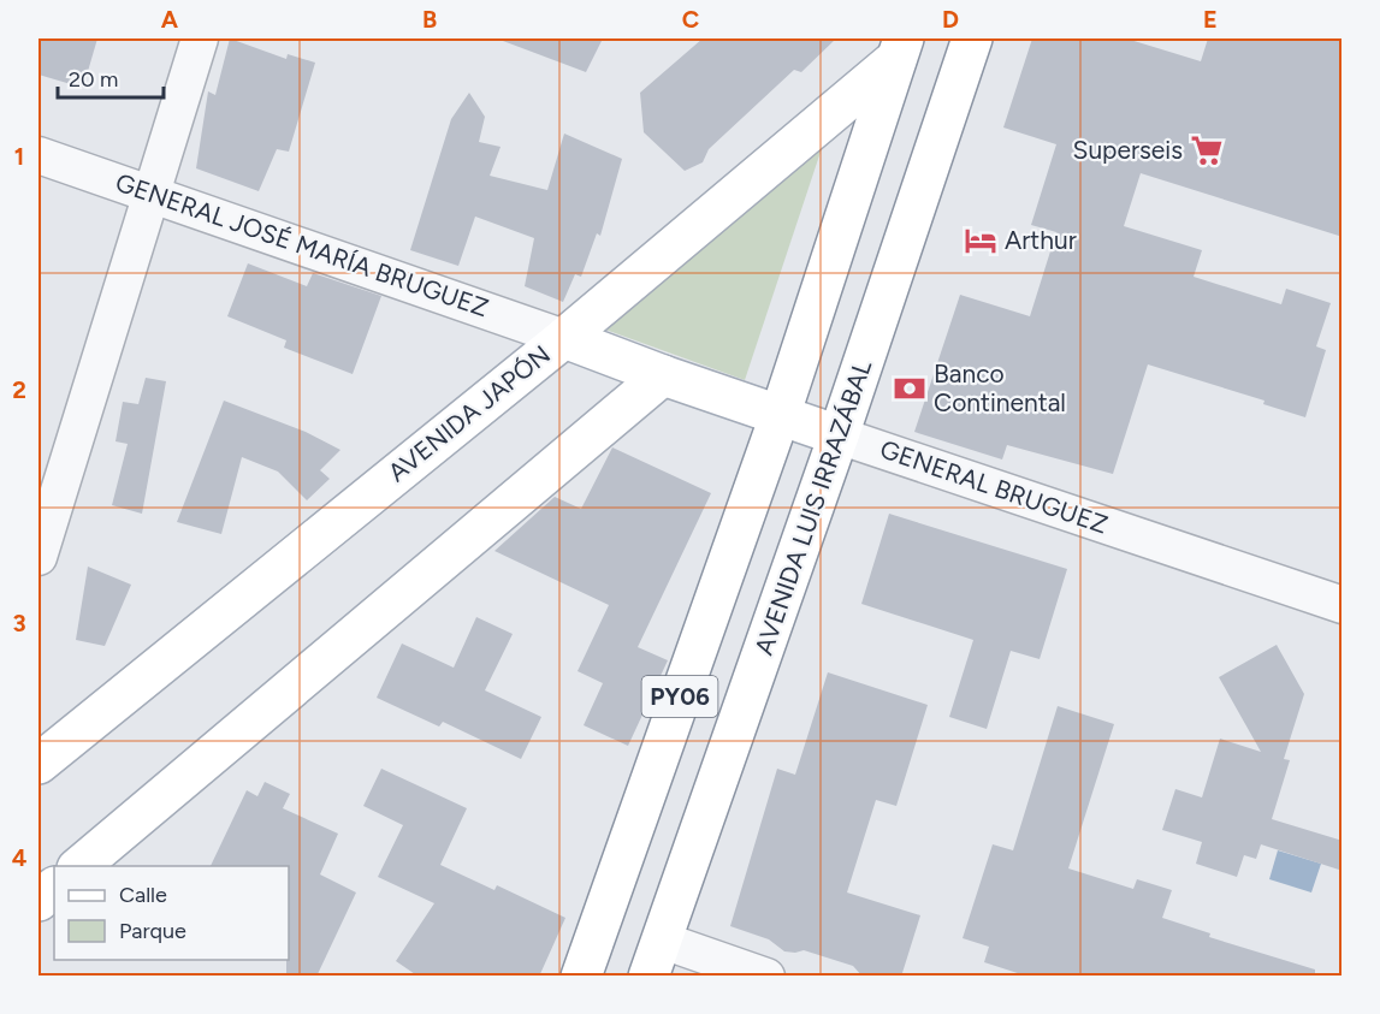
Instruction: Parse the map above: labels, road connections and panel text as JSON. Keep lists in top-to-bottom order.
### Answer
{
  "streets": {
    "main road": [
      "AVENIDA JAPÓN",
      "GENERAL BRUGUEZ",
      "AVENIDA LUIS IRRAZÁBAL",
      "PY06"
    ],
    "street": ["GENERAL JOSÉ MARÍA BRUGUEZ"]
  },
  "crossings": [
    ["GENERAL JOSÉ MARÍA BRUGUEZ", "AVENIDA JAPÓN"],
    ["GENERAL JOSÉ MARÍA BRUGUEZ", "GENERAL BRUGUEZ"],
    ["AVENIDA JAPÓN", "GENERAL BRUGUEZ"],
    ["AVENIDA JAPÓN", "PY06"],
    ["GENERAL BRUGUEZ", "AVENIDA LUIS IRRAZÁBAL"],
    ["GENERAL BRUGUEZ", "PY06"]
  ],
  "places": {
    "supermarket": ["Superseis"],
    "hotel": ["Arthur"],
    "bank": ["Banco Continental"]
  },
  "legend": ["Calle", "Parque"],
  "scale_bar": "20 m",
  "grid": {
    "columns": [
      "A",
      "B",
      "C",
      "D",
      "E"
    ],
    "rows": [
      "1",
      "2",
      "3",
      "4"
    ]
  }
}
